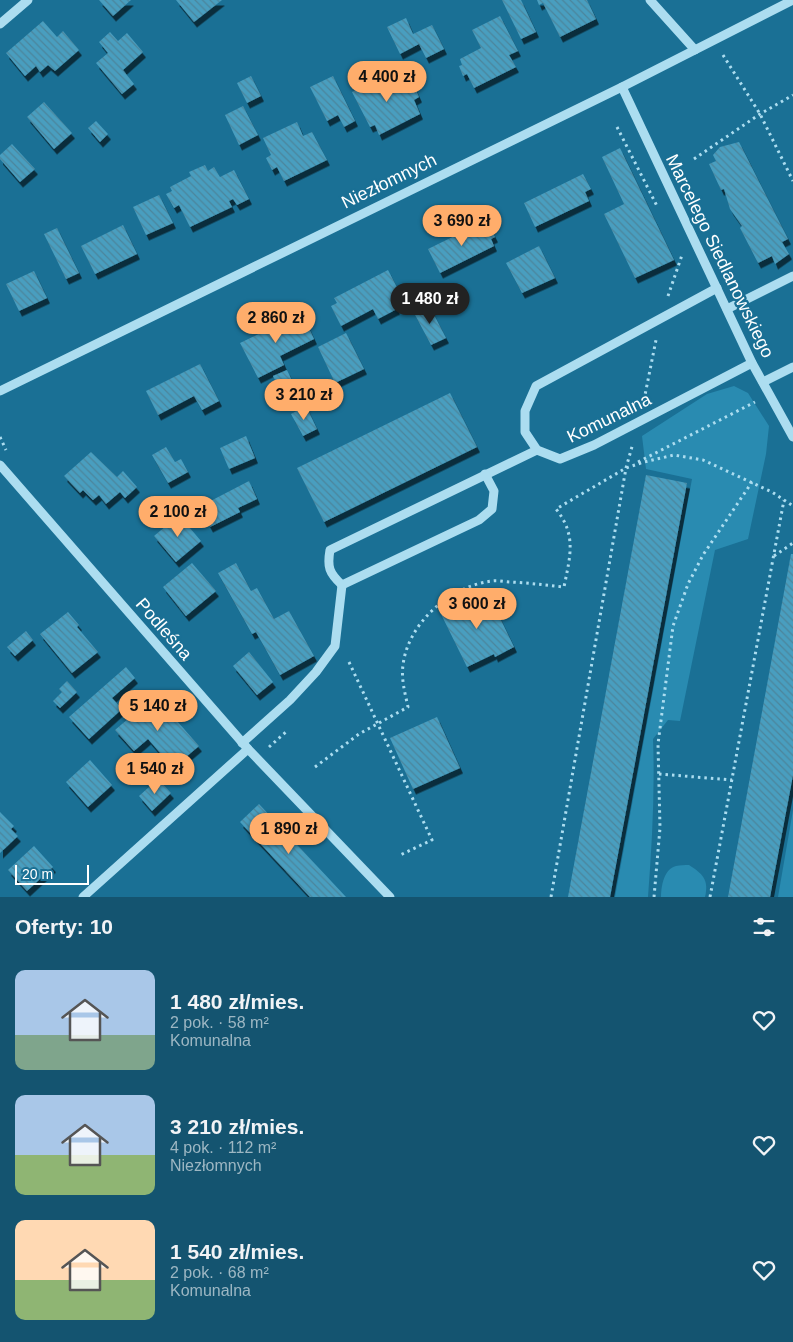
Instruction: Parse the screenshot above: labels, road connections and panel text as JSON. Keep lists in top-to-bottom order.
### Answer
{
  "streets": {
    "street": [
      "Niezłomnych",
      "Marcelego Siedlanowskiego",
      "Komunalna",
      "Podleśna"
    ]
  },
  "crossings": [
    ["Niezłomnych", "Marcelego Siedlanowskiego"],
    ["Marcelego Siedlanowskiego", "Komunalna"]
  ],
  "scale_bar": "20 m",
  "page": {
    "price": [
      "4 400 zł",
      "3 690 zł",
      "1 480 zł",
      "2 860 zł",
      "3 210 zł",
      "2 100 zł",
      "3 600 zł",
      "5 140 zł",
      "1 540 zł",
      "1 890 zł"
    ],
    "scale": "20 m",
    "heading": "Oferty: 10",
    "list": [
      {
        "name": "1 480 zł/mies.",
        "note": "2 pok. · 58 m² · Komunalna"
      },
      {
        "name": "3 210 zł/mies.",
        "note": "4 pok. · 112 m² · Niezłomnych"
      },
      {
        "name": "1 540 zł/mies.",
        "note": "2 pok. · 68 m² · Komunalna"
      }
    ]
  }
}
